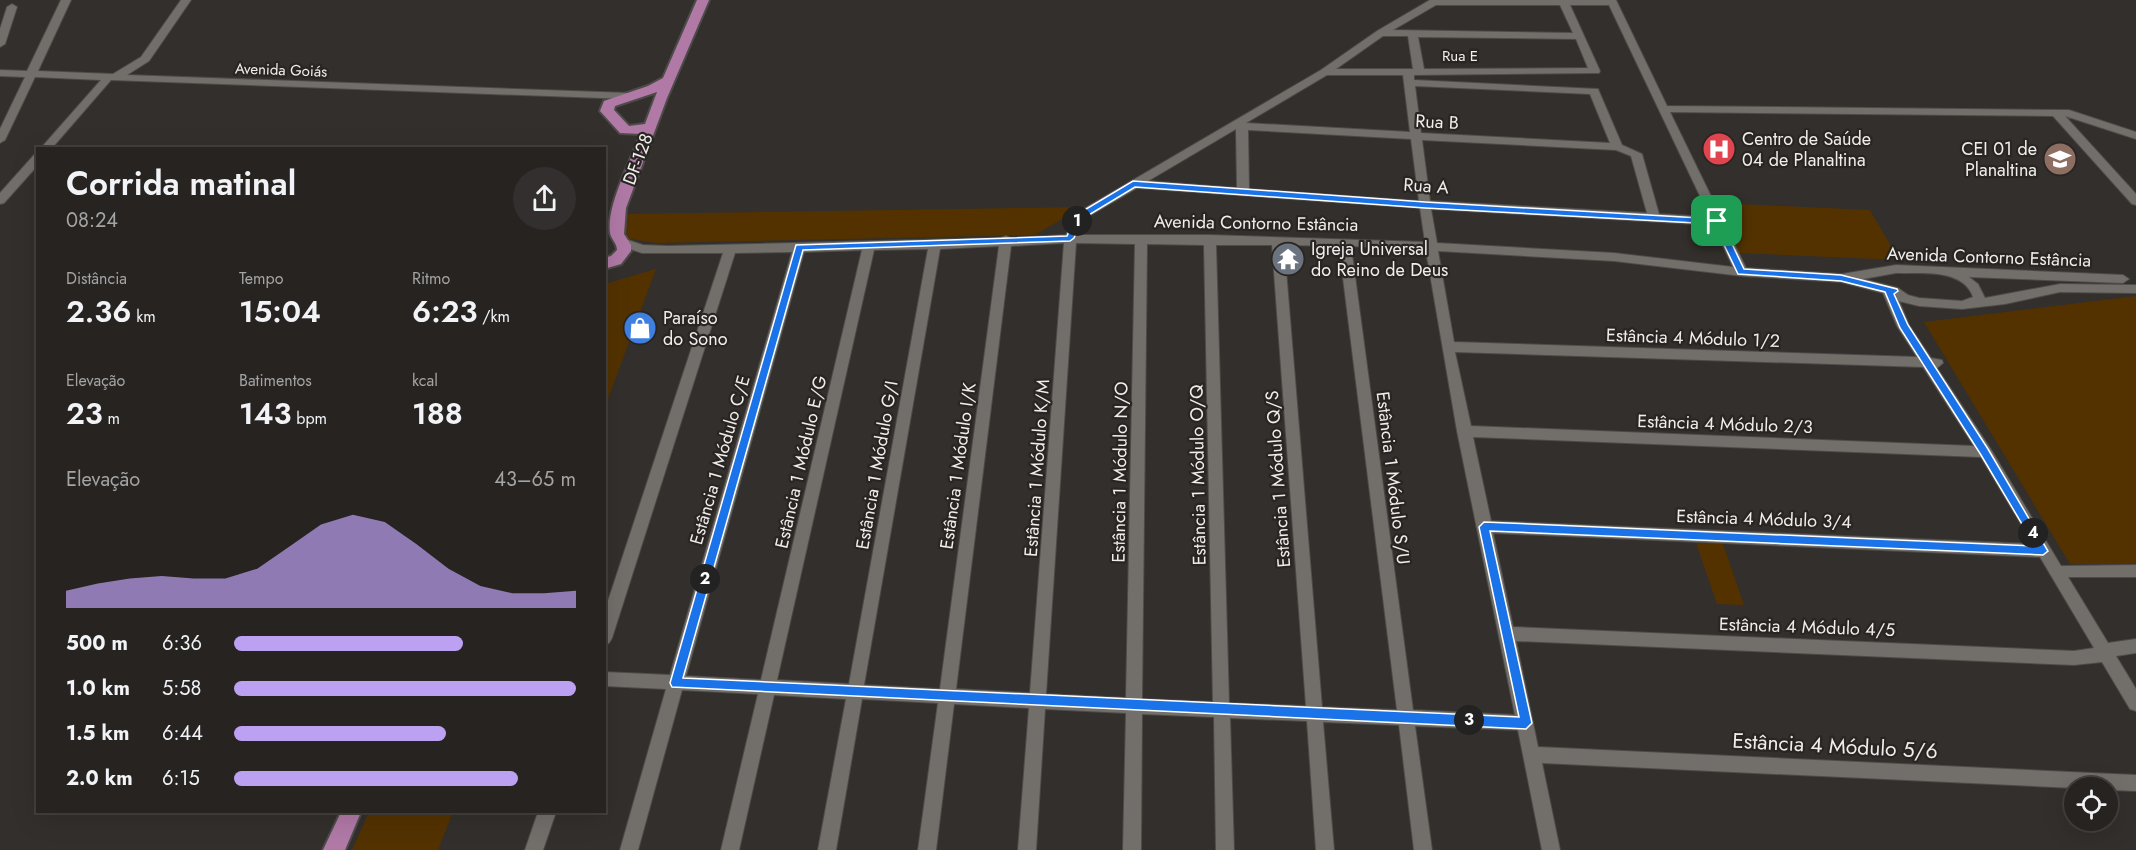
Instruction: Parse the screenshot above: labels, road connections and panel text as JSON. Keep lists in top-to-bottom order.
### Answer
{
  "streets": {
    "main road": ["DF-128"],
    "street": [
      "Rua E",
      "Avenida Goiás",
      "Rua B",
      "Rua A",
      "Avenida Contorno Estância",
      "Estância 4 Módulo 1/2",
      "Estância 4 Módulo 2/3",
      "Estância 1 Módulo C/E",
      "Estância 1 Módulo E/G",
      "Estância 1 Módulo G/I",
      "Estância 1 Módulo I/K",
      "Estância 1 Módulo K/M",
      "Estância 1 Módulo N/O",
      "Estância 1 Módulo O/Q",
      "Estância 1 Módulo S/U",
      "Estância 1 Módulo Q/S",
      "Estância 4 Módulo 3/4",
      "Estância 4 Módulo 4/5",
      "Estância 4 Módulo 5/6"
    ]
  },
  "crossings": [
    ["Avenida Goiás", "DF-128"],
    ["Rua B", "Rua A"],
    ["DF-128", "Avenida Contorno Estância"],
    ["Avenida Contorno Estância", "Estância 1 Módulo C/E"],
    ["Avenida Contorno Estância", "Estância 1 Módulo E/G"],
    ["Avenida Contorno Estância", "Estância 1 Módulo G/I"],
    ["Avenida Contorno Estância", "Estância 1 Módulo I/K"],
    ["Avenida Contorno Estância", "Estância 1 Módulo K/M"],
    ["Avenida Contorno Estância", "Estância 1 Módulo N/O"],
    ["Avenida Contorno Estância", "Estância 1 Módulo O/Q"],
    ["Avenida Contorno Estância", "Estância 1 Módulo S/U"],
    ["Avenida Contorno Estância", "Estância 1 Módulo Q/S"]
  ],
  "places": {
    "hospital": ["Centro de Saúde 04 de Planaltina"],
    "school or university": ["CEI 01 de Planaltina"],
    "temple": ["Igreja Universal do Reino de Deus"],
    "shop": ["Paraíso do Sono"]
  },
  "page": {
    "heading": ["Corrida matinal", "08:24"],
    "pins": [
      "1",
      "4",
      "2",
      "3"
    ],
    "stats": [
      ["Distância", "2.36 km"],
      ["Tempo", "15:04"],
      ["Ritmo", "6:23 /km"],
      ["Elevação", "23 m"],
      ["Batimentos", "143 bpm"],
      ["kcal", "188"]
    ],
    "chart": ["Elevação", "43–65 m"],
    "list": [
      {
        "name": "500 m",
        "note": "6:36"
      },
      {
        "name": "1.0 km",
        "note": "5:58"
      },
      {
        "name": "1.5 km",
        "note": "6:44"
      },
      {
        "name": "2.0 km",
        "note": "6:15"
      }
    ]
  }
}
